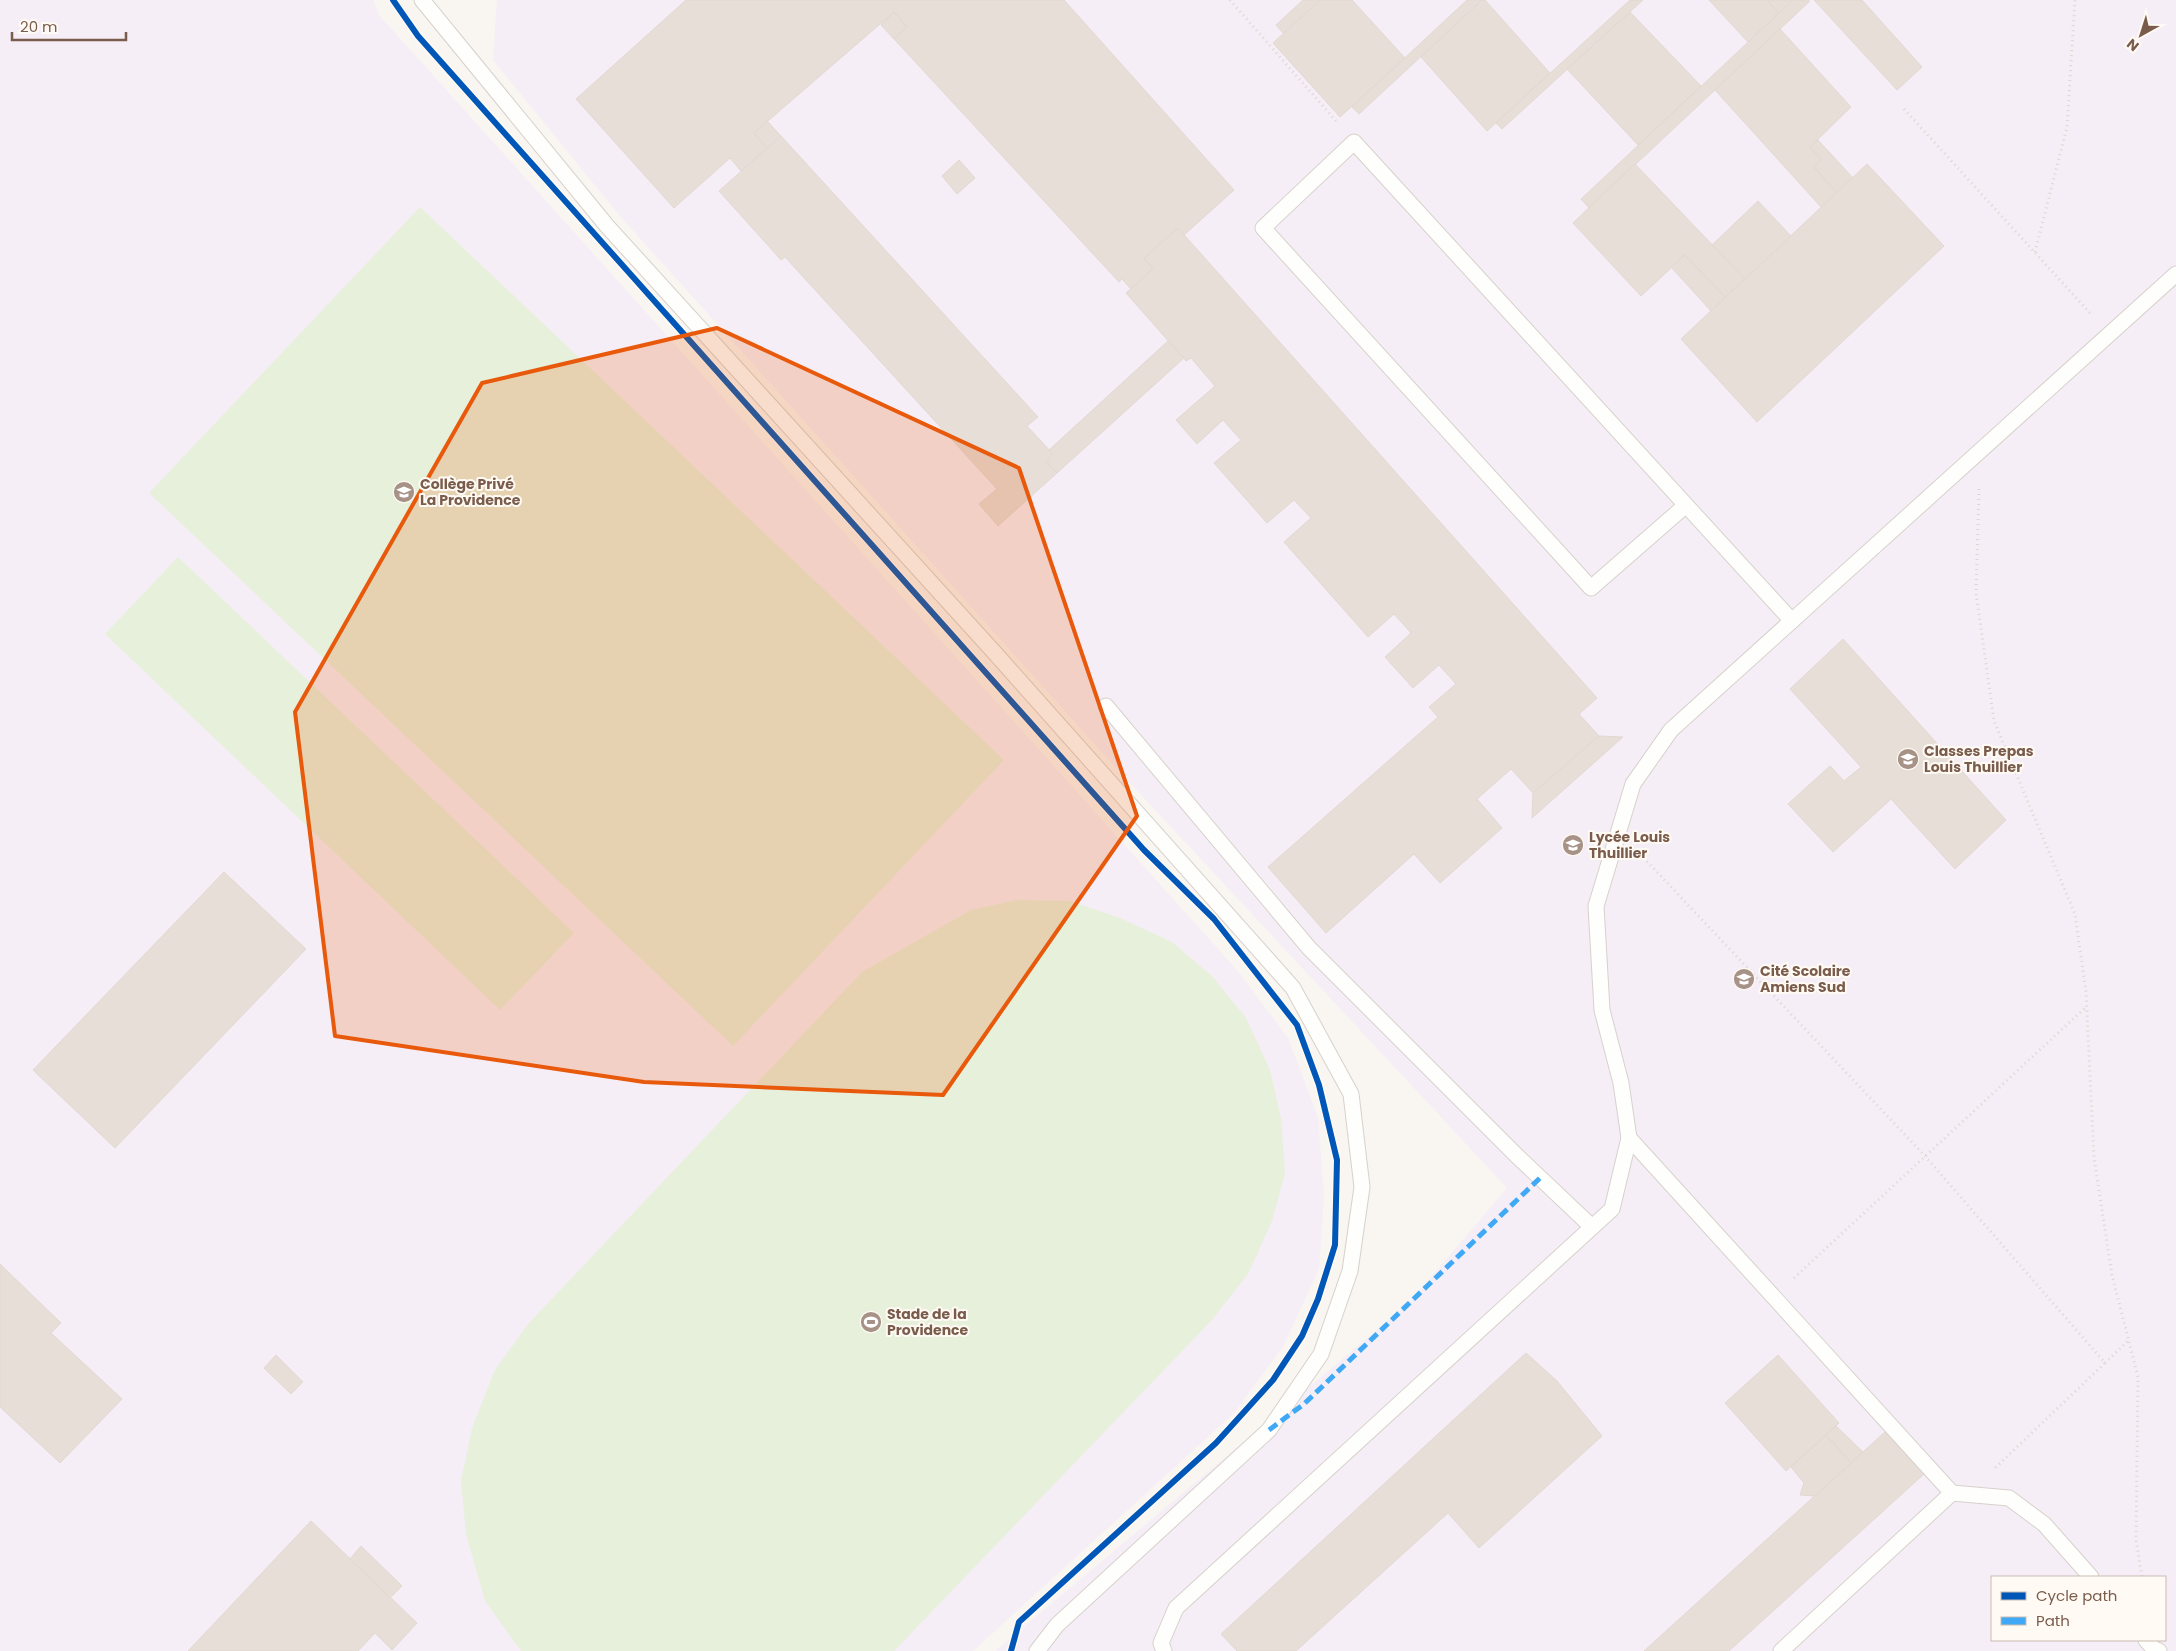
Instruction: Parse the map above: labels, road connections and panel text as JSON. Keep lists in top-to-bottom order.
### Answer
{
  "places": {
    "school or university": [
      "Collège Privé La Providence",
      "Classes Prepas Louis Thuillier",
      "Lycée Louis Thuillier",
      "Cité Scolaire Amiens Sud"
    ],
    "sports": ["Stade de la Providence"]
  },
  "legend": ["Cycle path", "Path"],
  "scale_bar": "20 m",
  "north": "bottom left"
}
